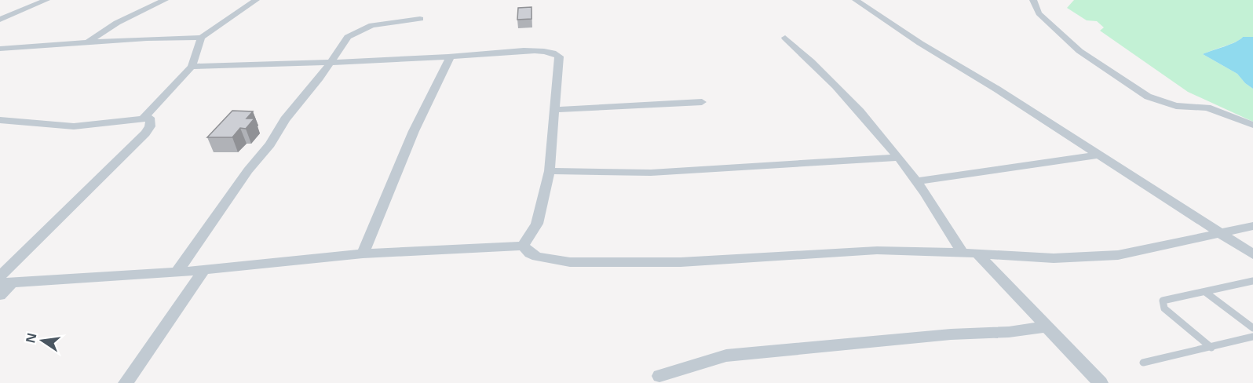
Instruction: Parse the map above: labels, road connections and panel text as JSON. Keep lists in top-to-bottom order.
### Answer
{
  "north": "left"
}
